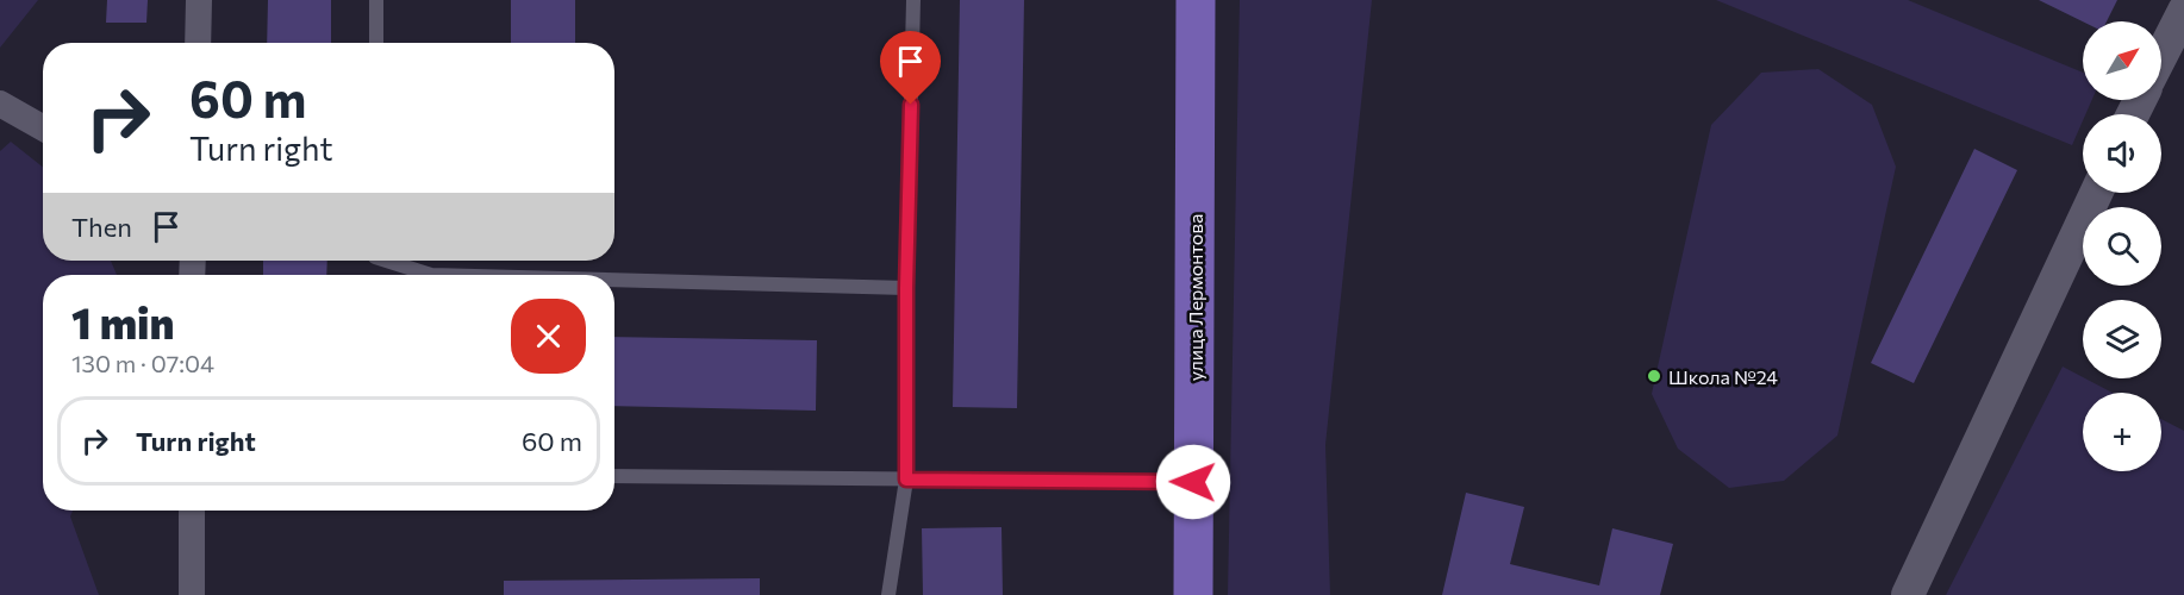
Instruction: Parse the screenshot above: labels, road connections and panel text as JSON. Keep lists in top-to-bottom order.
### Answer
{
  "streets": {
    "main road": ["улица Лермонтова"]
  },
  "places": ["Школа №24"],
  "north": "top right",
  "page": {
    "map_buttons": "+",
    "turn": ["60 m", "Turn right"],
    "then": "Then",
    "heading": ["1 min", "130 m · 07:04"],
    "list": [
      {
        "name": "Turn right",
        "value": "60 m"
      }
    ]
  }
}
